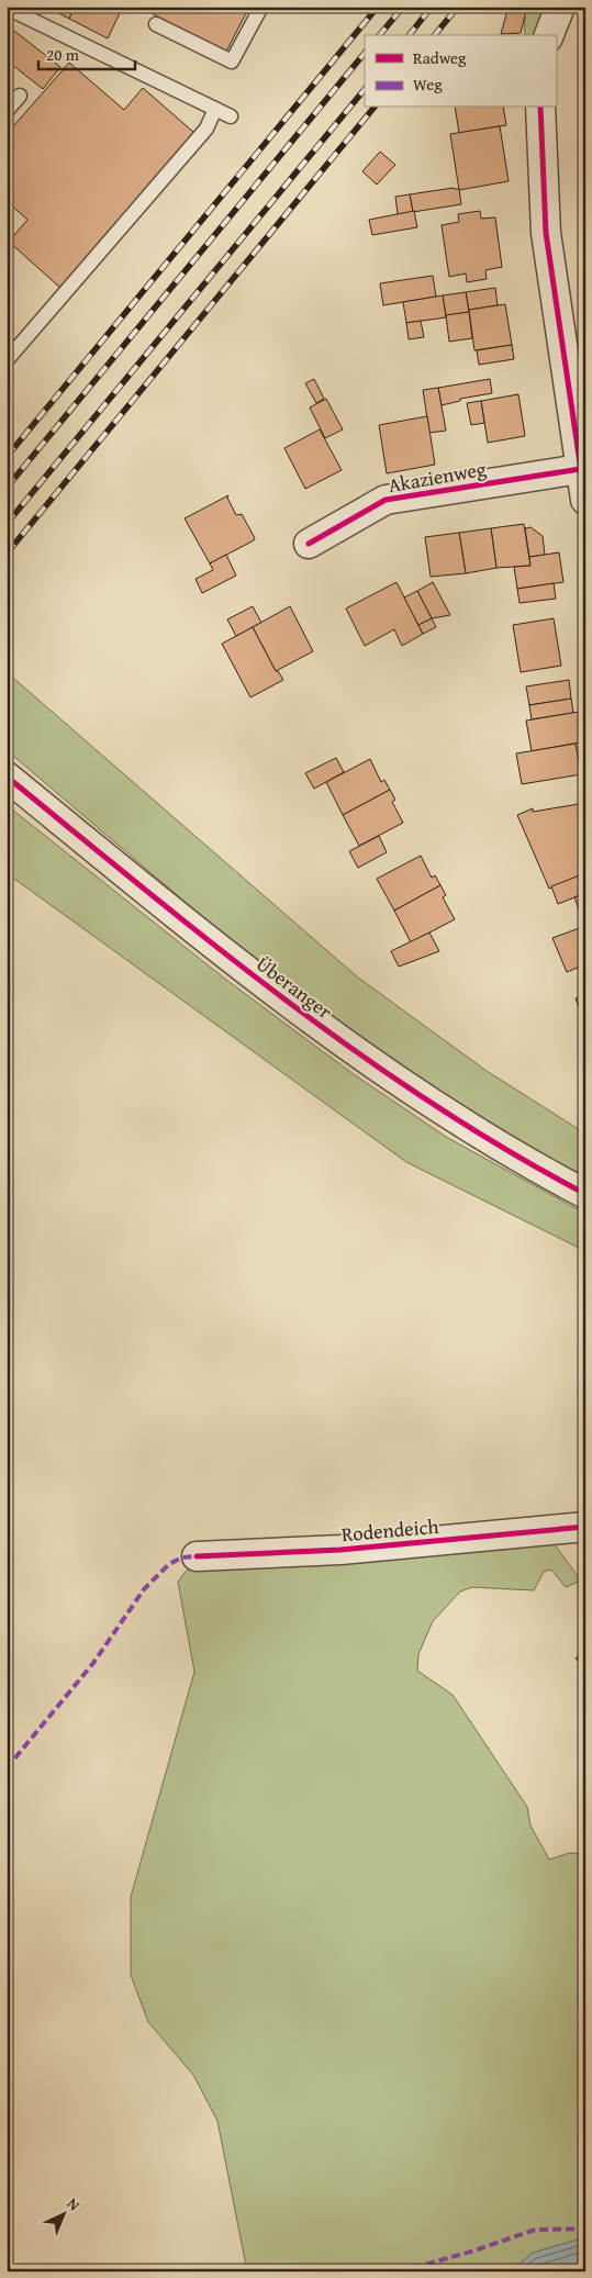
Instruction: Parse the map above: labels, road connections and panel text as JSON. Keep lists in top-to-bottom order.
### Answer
{
  "streets": {
    "street": ["Akazienweg", "Überanger", "Rodendeich"]
  },
  "legend": ["Radweg", "Weg"],
  "scale_bar": "20 m",
  "north": "top right"
}
